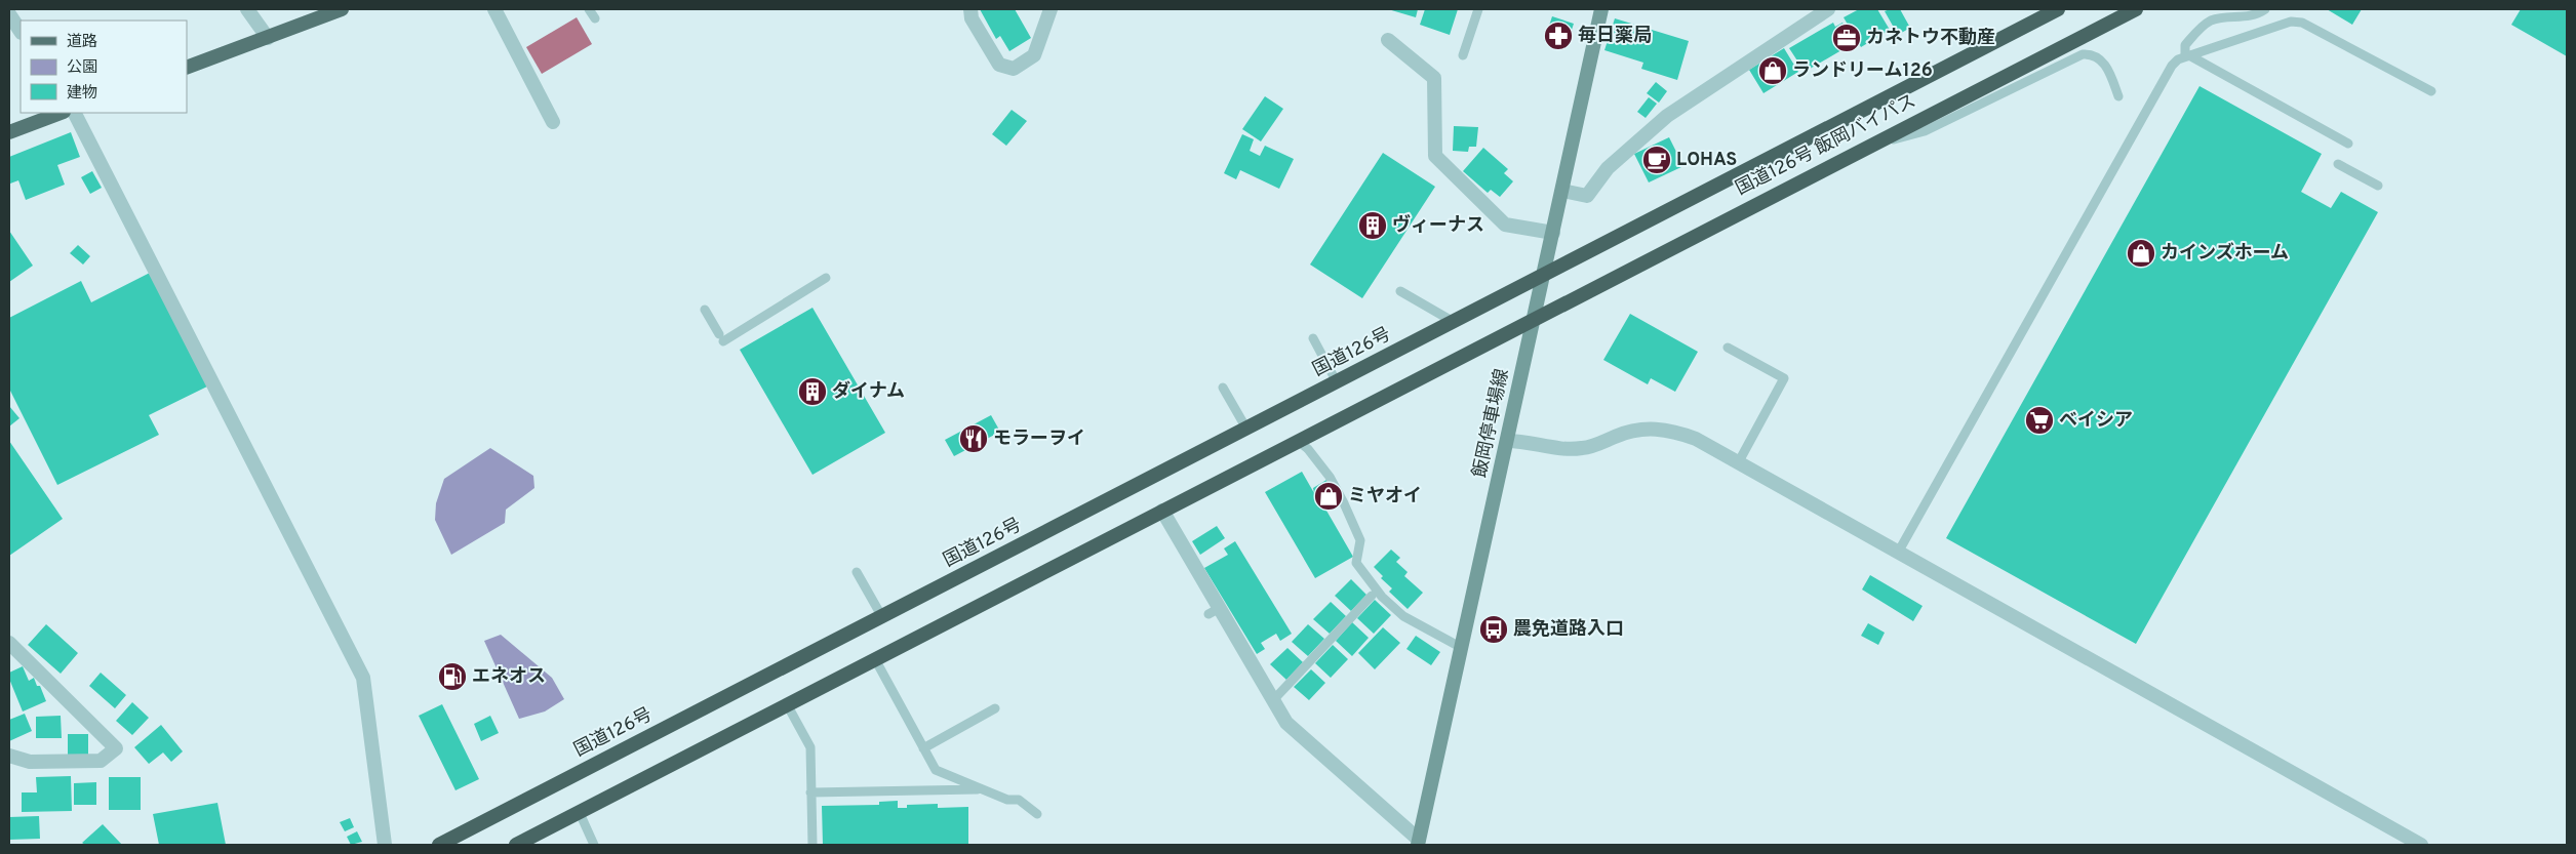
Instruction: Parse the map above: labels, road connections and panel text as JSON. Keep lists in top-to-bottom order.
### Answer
{
  "streets": {
    "highway": ["国道126号 飯岡バイパス", "国道126号"],
    "main road": ["飯岡停車場線"]
  },
  "crossings": [
    ["国道126号 飯岡バイパス", "国道126号"],
    ["国道126号 飯岡バイパス", "飯岡停車場線"],
    ["国道126号", "飯岡停車場線"]
  ],
  "places": {
    "pharmacy": ["毎日薬局"],
    "office": ["カネトウ不動産"],
    "shop": ["ランドリーム126", "カインズホーム", "ミヤオイ"],
    "cafe": ["LOHAS"],
    "building": ["ヴィーナス", "ダイナム"],
    "supermarket": ["ベイシア"],
    "restaurant": ["モラーヲイ"],
    "bus stop": ["農免道路入口"],
    "fuel station": ["エネオス"]
  },
  "legend": ["道路", "公園", "建物"]
}
